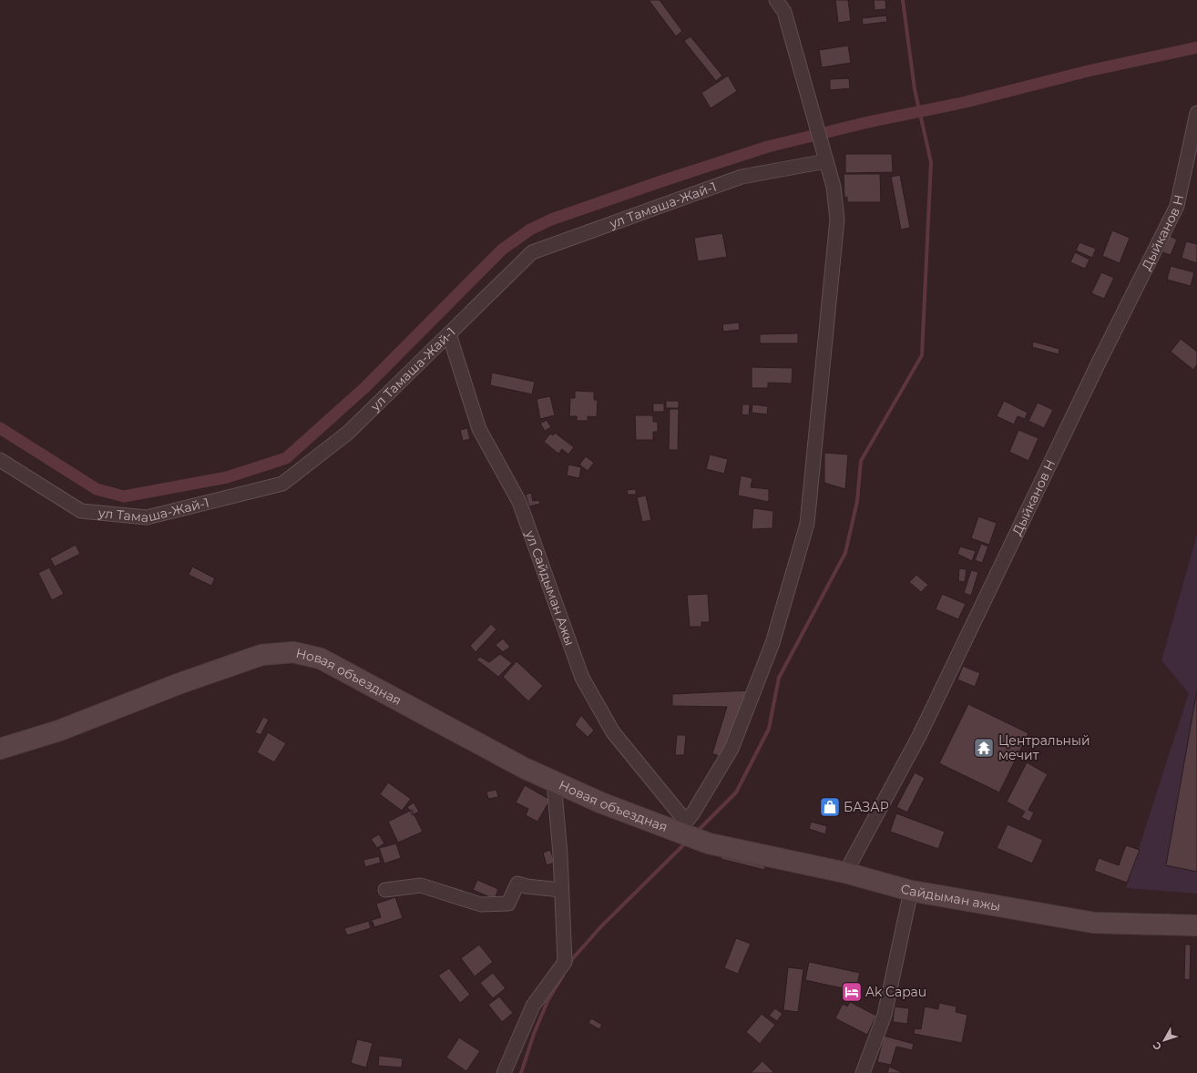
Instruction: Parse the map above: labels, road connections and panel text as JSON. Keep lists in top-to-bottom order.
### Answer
{
  "streets": {
    "main road": ["Новая объездная", "Сайдыман ажы"],
    "street": ["ул Тамаша-Жай-1", "Дыйканов Н", "ул Сайдыман Ажы"]
  },
  "crossings": [
    ["ул Тамаша-Жай-1", "ул Сайдыман Ажы"],
    ["Дыйканов Н", "Сайдыман ажы"],
    ["ул Сайдыман Ажы", "Новая объездная"],
    ["Новая объездная", "Сайдыман ажы"]
  ],
  "places": {
    "temple": ["Центральный мечит"],
    "shop": ["БАЗАР"],
    "hotel": ["Ak Capau"]
  },
  "north": "bottom left"
}
